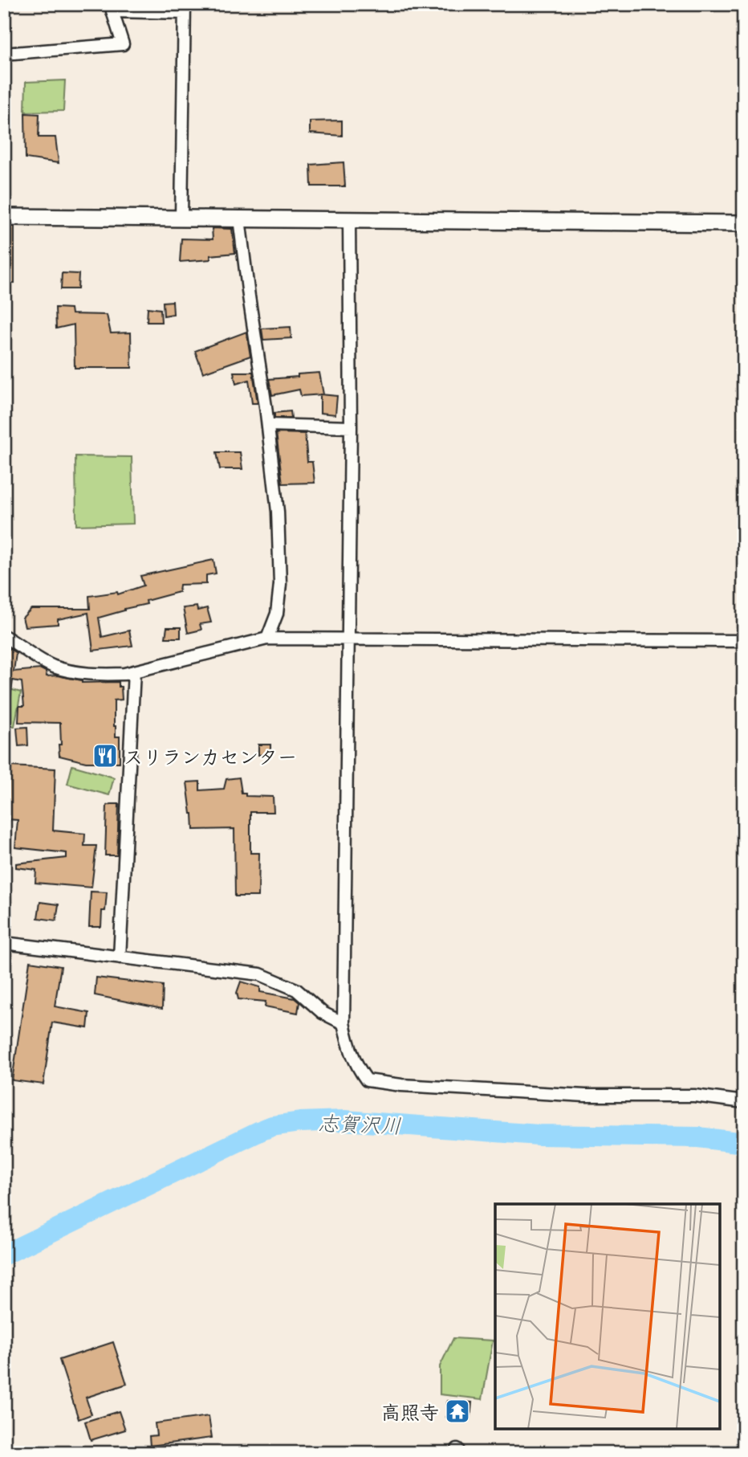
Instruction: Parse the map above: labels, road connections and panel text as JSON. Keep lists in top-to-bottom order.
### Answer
{
  "water": ["志賀沢川"],
  "places": {
    "restaurant": ["スリランカセンター"],
    "temple": ["高照寺"]
  }
}
